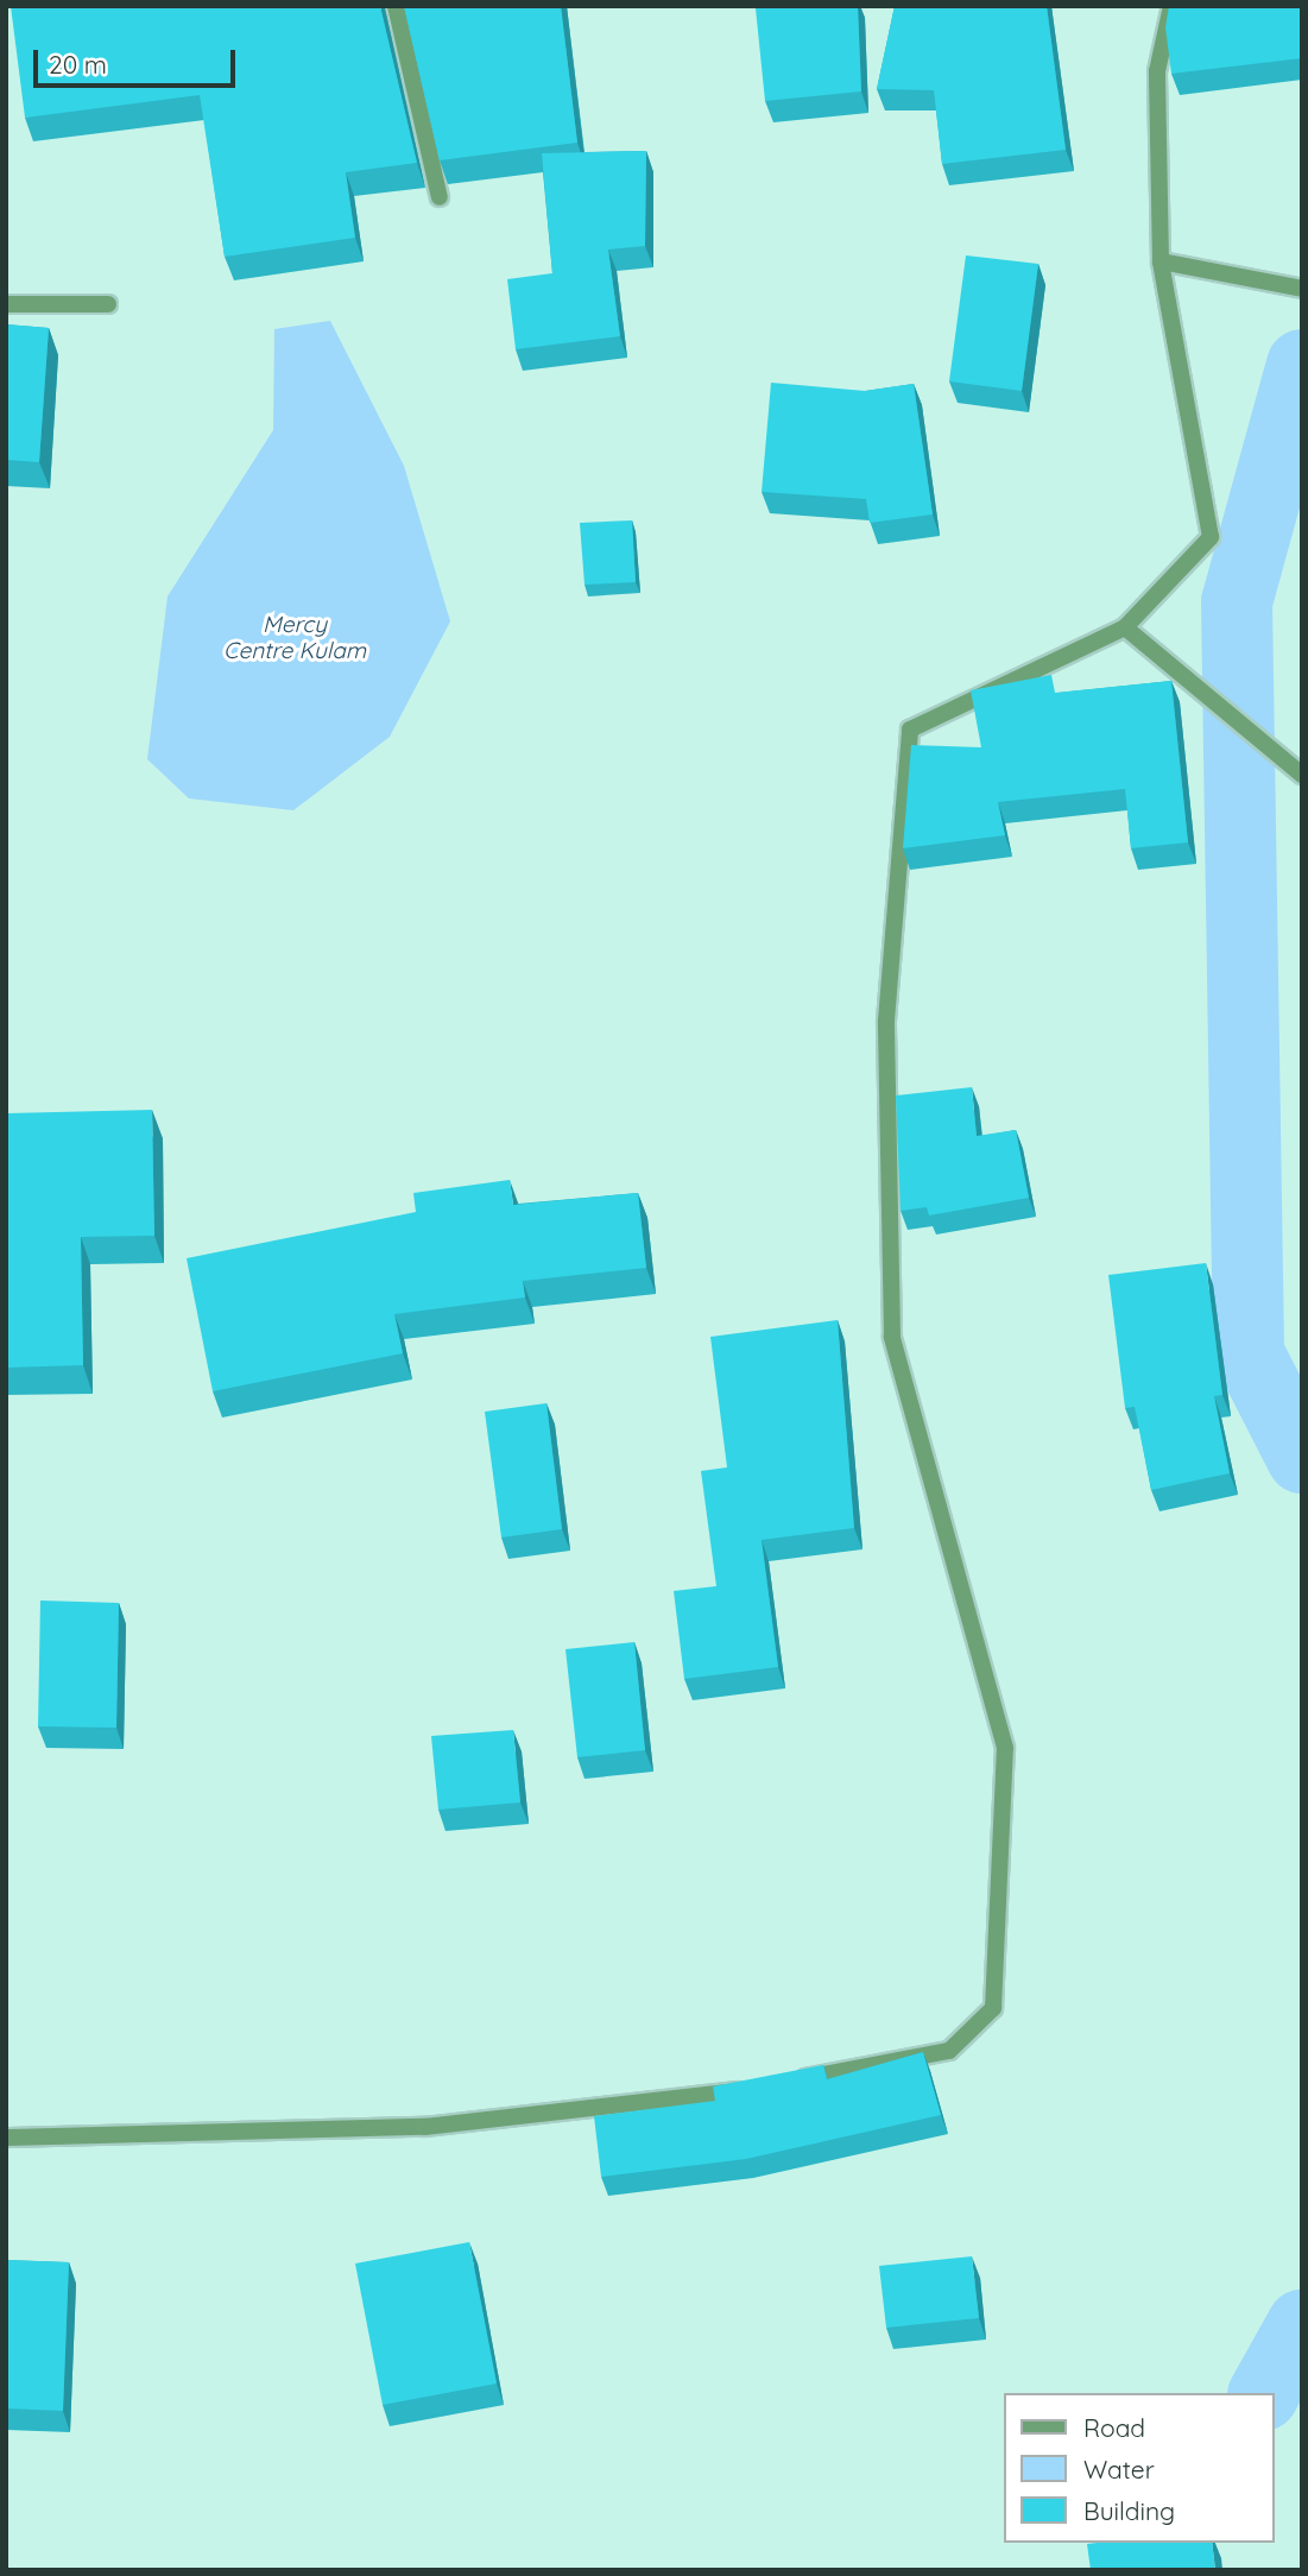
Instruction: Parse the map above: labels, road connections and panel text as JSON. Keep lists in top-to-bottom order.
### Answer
{
  "water": ["Mercy Centre Kulam"],
  "legend": ["Road", "Water", "Building"],
  "scale_bar": "20 m"
}
